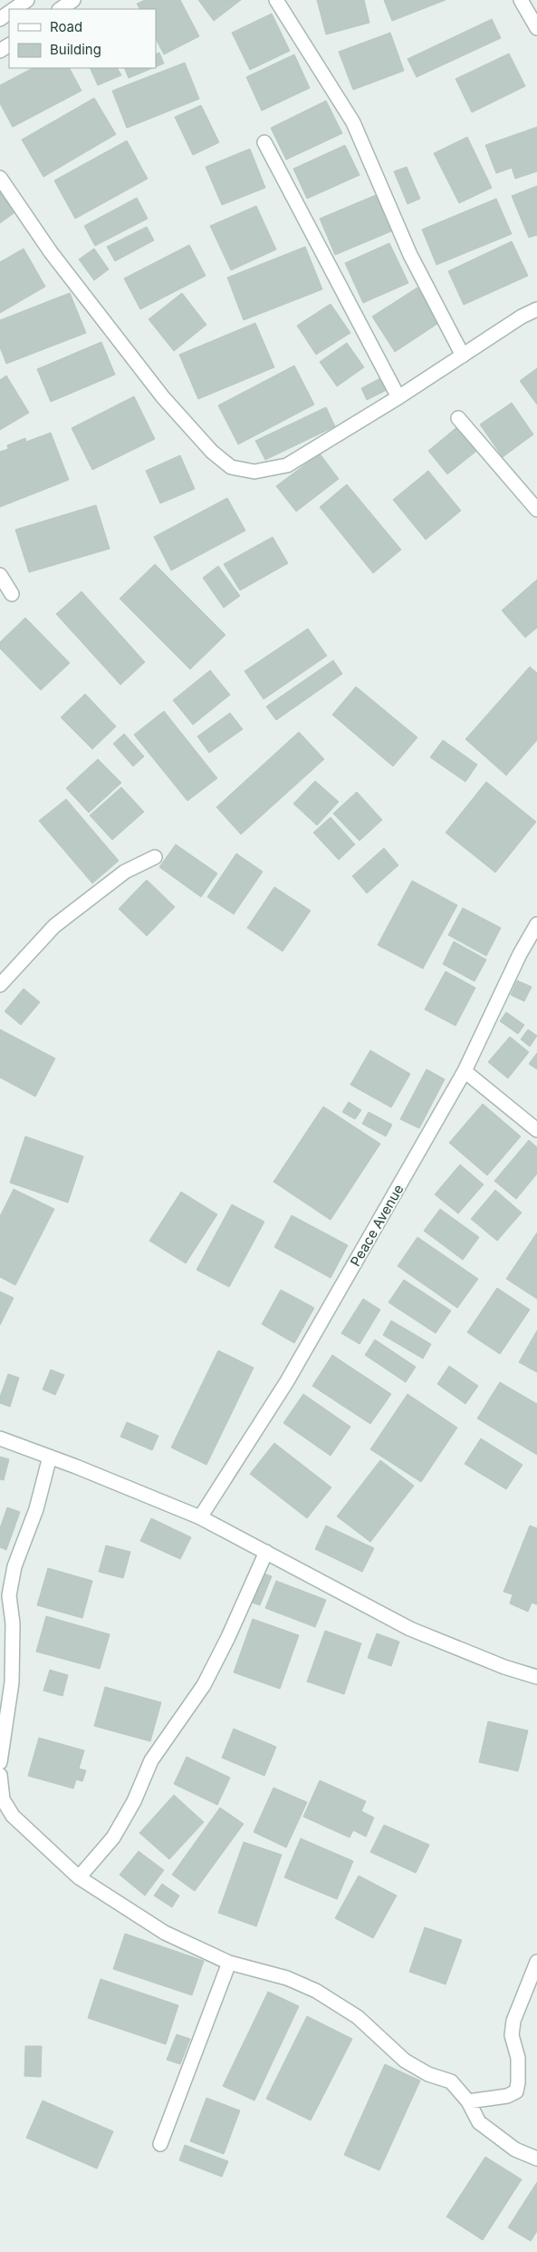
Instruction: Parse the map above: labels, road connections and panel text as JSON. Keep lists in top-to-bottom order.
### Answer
{
  "streets": {
    "street": ["Peace Avenue"]
  },
  "legend": ["Road", "Building"]
}
